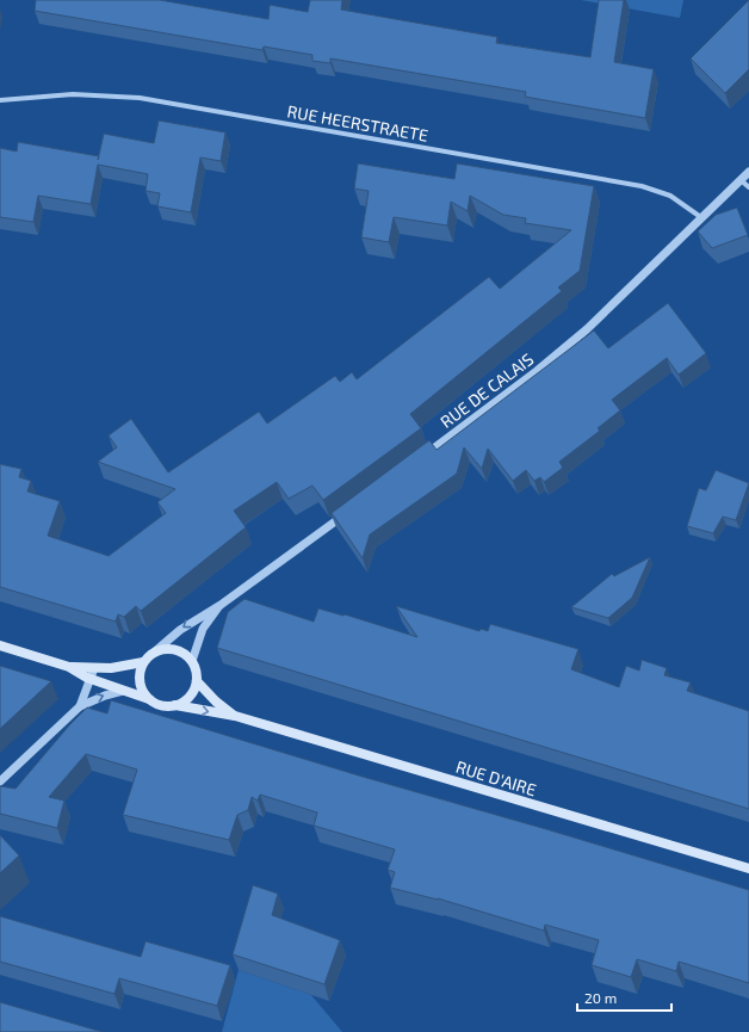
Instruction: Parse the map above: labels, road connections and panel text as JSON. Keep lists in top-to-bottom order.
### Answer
{
  "streets": {
    "main road": ["RUE D'AIRE"],
    "street": ["RUE HEERSTRAETE", "RUE DE CALAIS"]
  },
  "crossings": [
    ["RUE HEERSTRAETE", "RUE DE CALAIS"]
  ],
  "scale_bar": "20 m"
}
